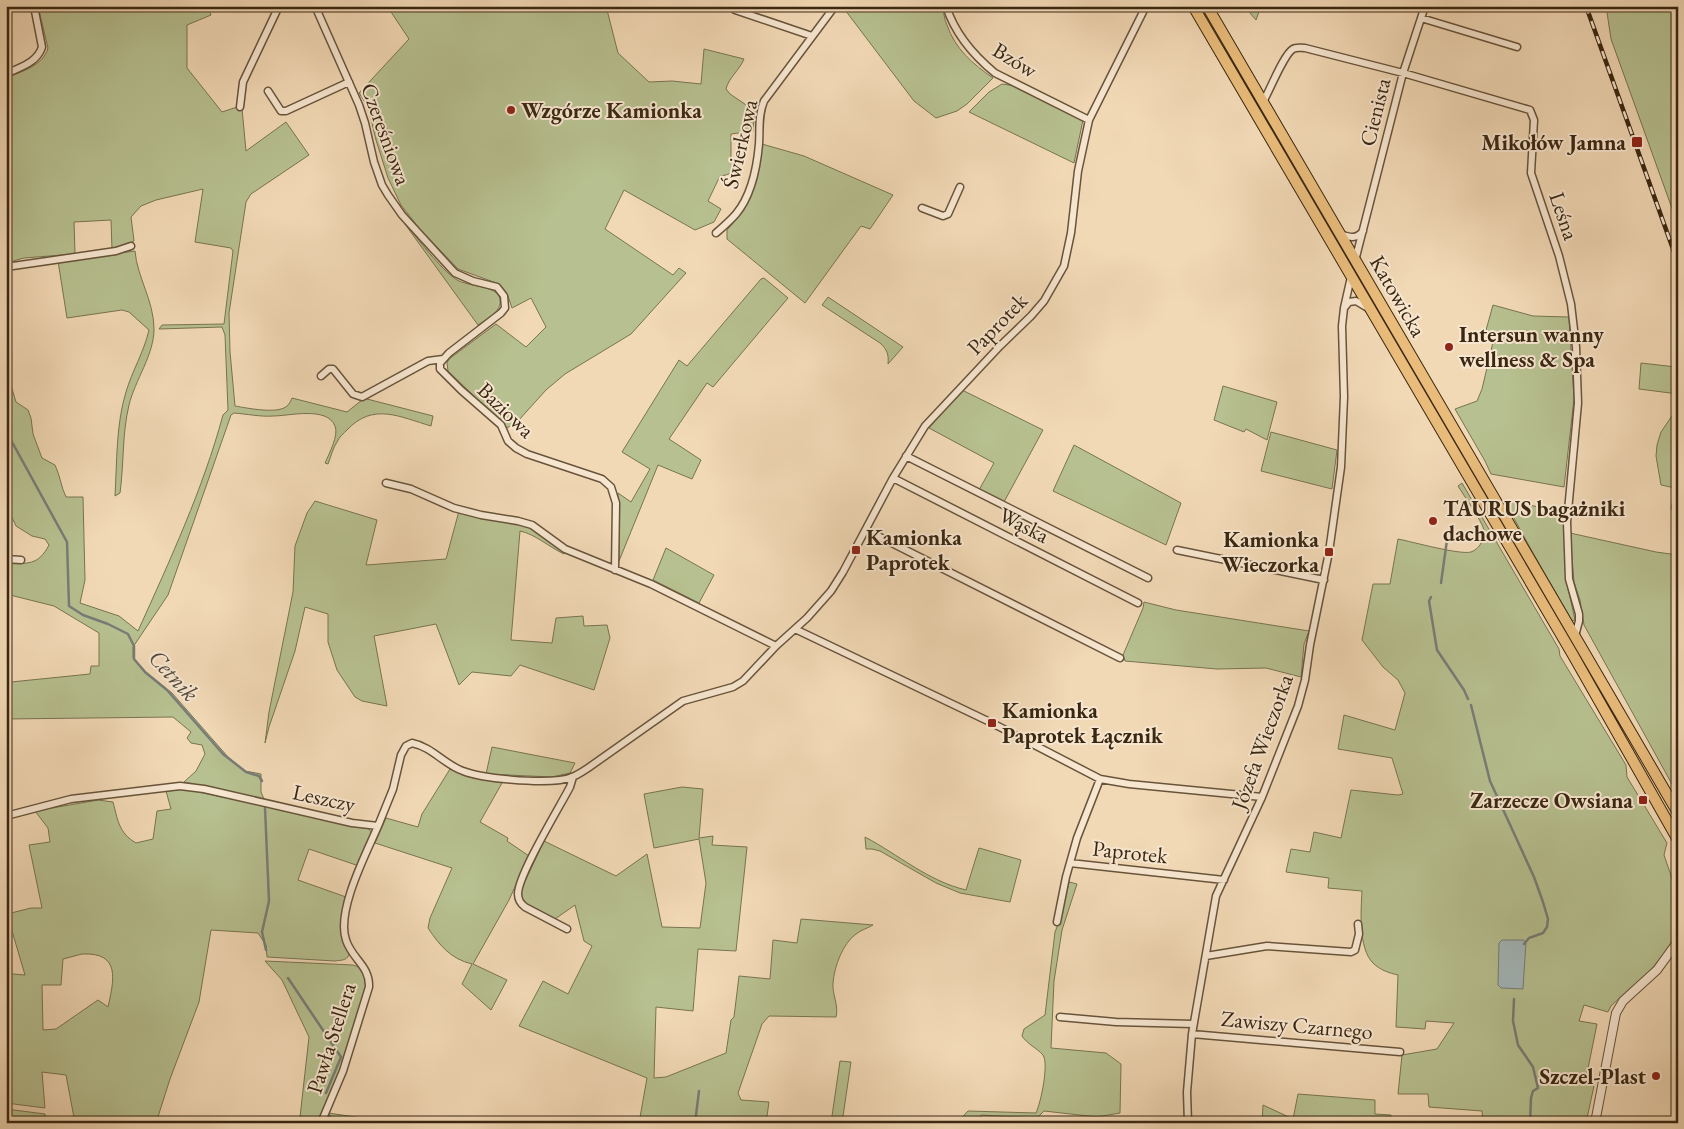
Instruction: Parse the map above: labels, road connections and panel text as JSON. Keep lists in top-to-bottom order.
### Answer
{
  "streets": {
    "main road": ["Katowicka"],
    "street": [
      "Bzów",
      "Cienista",
      "Czereśniowa",
      "Świerkowa",
      "Leśna",
      "Paprotek",
      "Baziowa",
      "Wąska",
      "Józefa Wieczorka",
      "Leszczy",
      "Zawiszy Czarnego",
      "Pawła Stellera"
    ]
  },
  "crossings": [
    ["Bzów", "Paprotek"],
    ["Cienista", "Leśna"],
    ["Cienista", "Katowicka"],
    ["Czereśniowa", "Baziowa"],
    ["Leśna", "Katowicka"],
    ["Katowicka", "Józefa Wieczorka"],
    ["Paprotek", "Wąska"],
    ["Paprotek", "Józefa Wieczorka"],
    ["Paprotek", "Leszczy"],
    ["Józefa Wieczorka", "Zawiszy Czarnego"],
    ["Leszczy", "Pawła Stellera"]
  ],
  "water": ["Cetnik"],
  "places": {
    "other": [
      "Wzgórze Kamionka",
      "Intersun wanny wellness & Spa",
      "TAURUS bagażniki dachowe",
      "Szczel-Plast"
    ],
    "transit": [
      "Mikołów Jamna",
      "Kamionka Paprotek",
      "Kamionka Wieczorka",
      "Kamionka Paprotek Łącznik",
      "Zarzecze Owsiana"
    ]
  }
}
